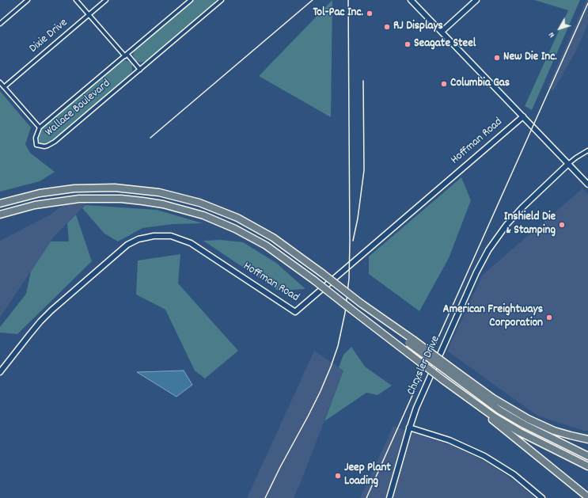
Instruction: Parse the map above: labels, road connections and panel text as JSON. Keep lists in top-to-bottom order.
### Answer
{
  "streets": {
    "street": [
      "Dixie Drive",
      "Wallace Boulevard",
      "Hoffman Road",
      "Chrysler Drive"
    ]
  },
  "places": [
    "Tol-Pac Inc.",
    "RJ Displays",
    "Seagate Steel",
    "New Die Inc.",
    "Columbia Gas",
    "Inshield Die & Stamping",
    "American Freightways Corporation",
    "Jeep Plant Loading"
  ],
  "north": "bottom left"
}
